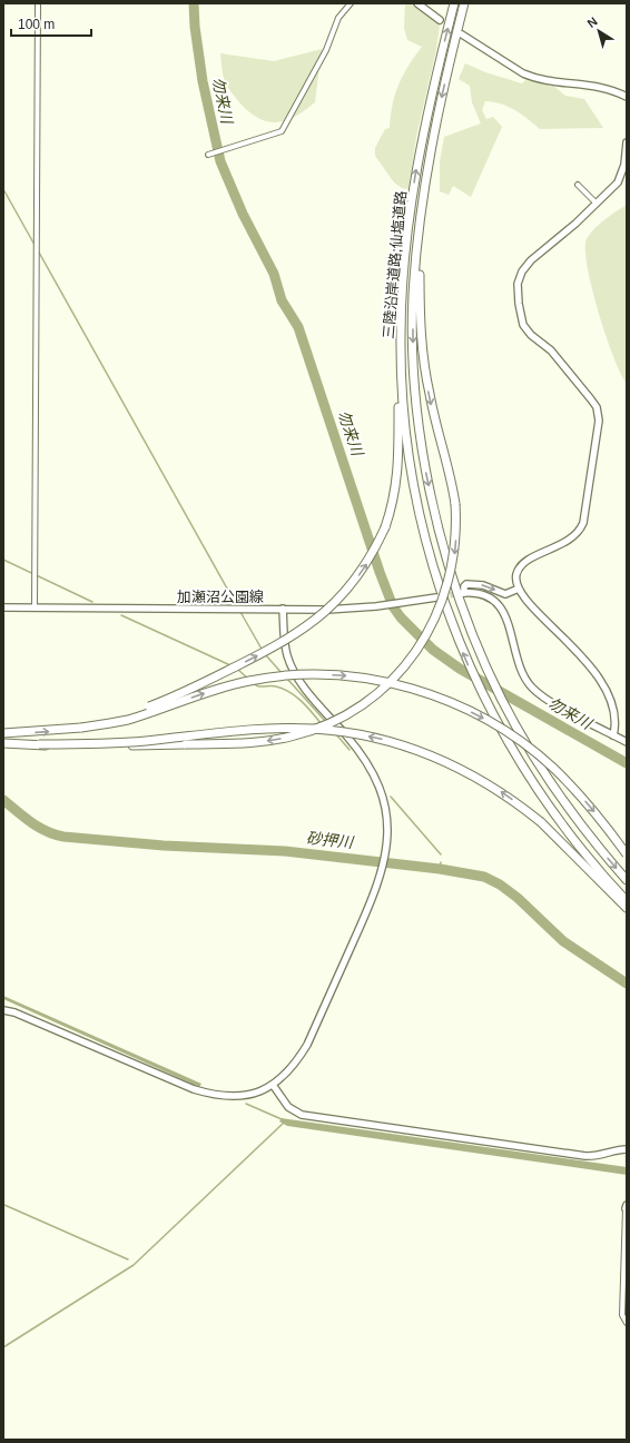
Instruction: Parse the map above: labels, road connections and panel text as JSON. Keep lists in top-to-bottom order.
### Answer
{
  "streets": {
    "highway": ["三陸沿岸道路;仙塩道路"],
    "street": ["加瀬沼公園線"]
  },
  "water": ["勿来川", "砂押川"],
  "scale_bar": "100 m",
  "north": "top left"
}
